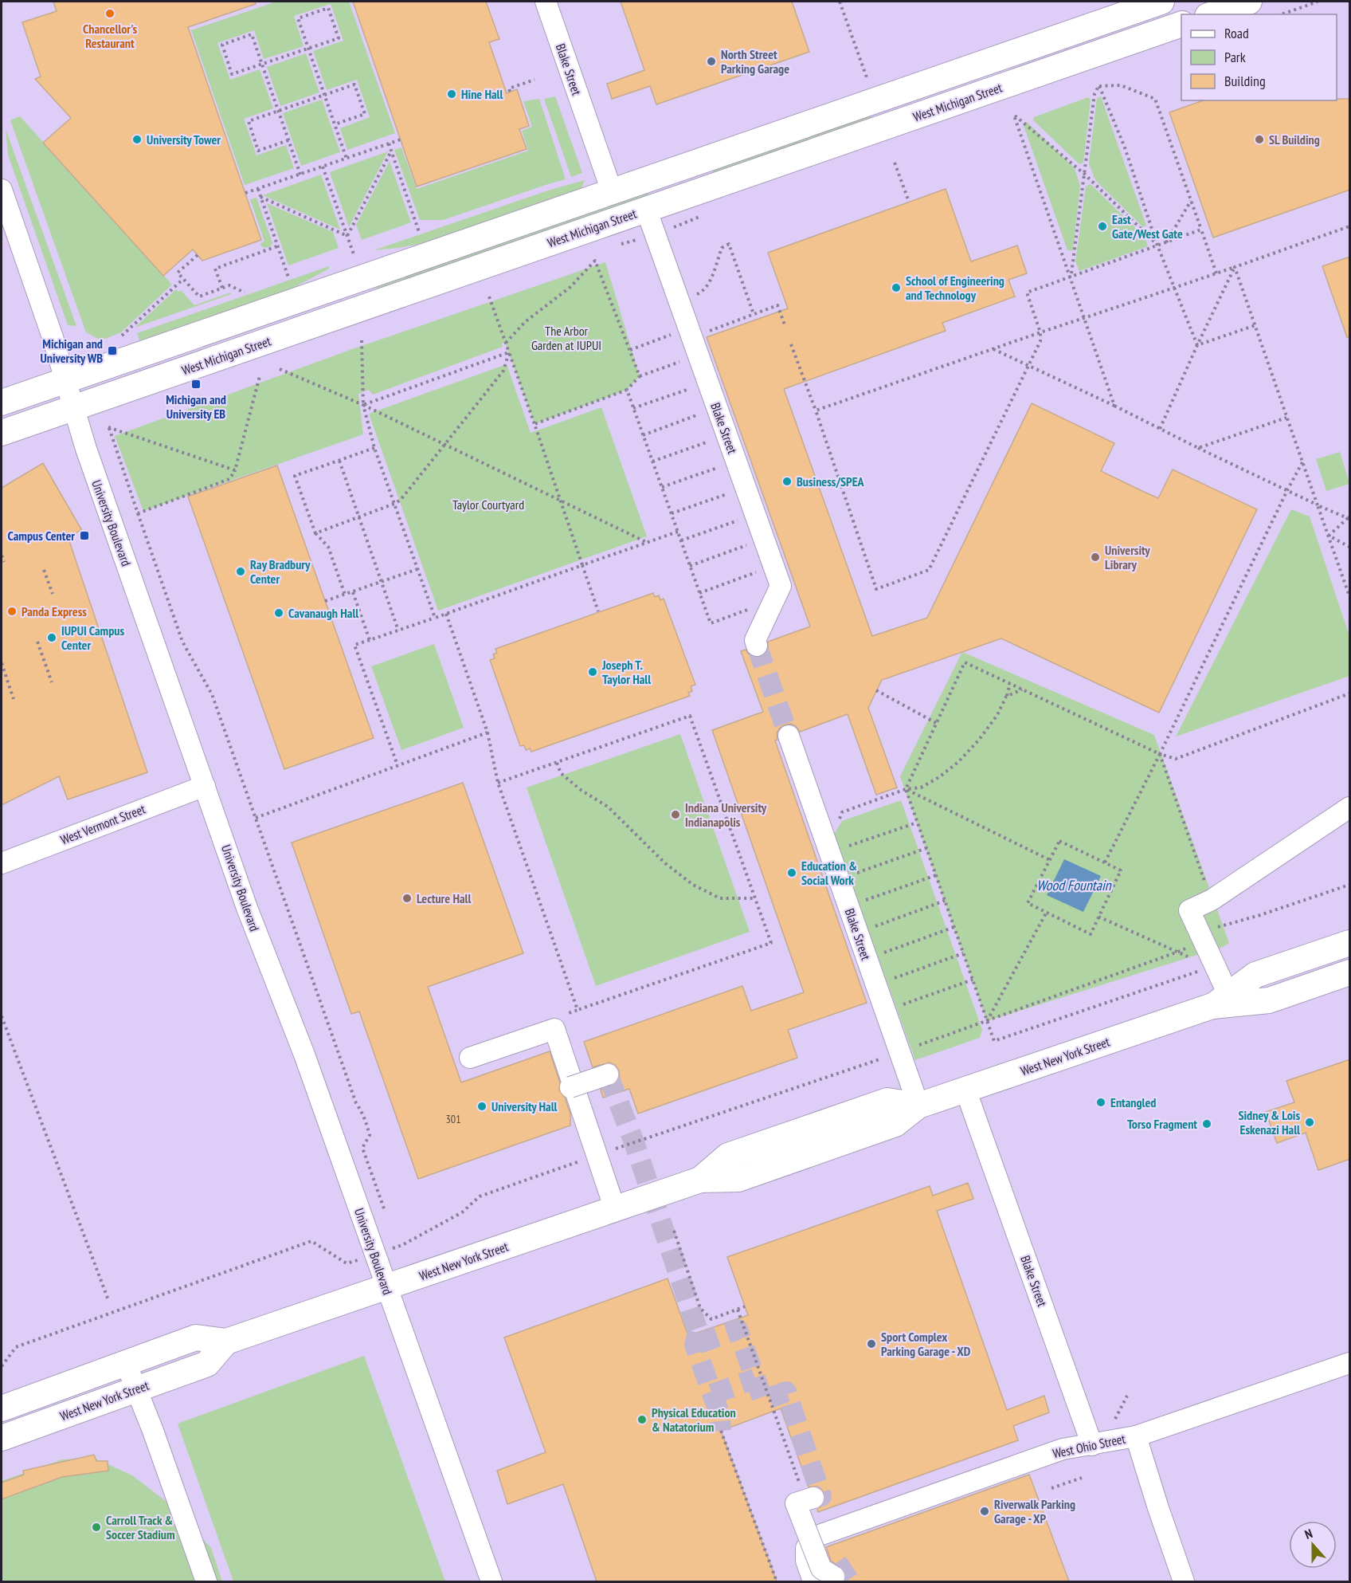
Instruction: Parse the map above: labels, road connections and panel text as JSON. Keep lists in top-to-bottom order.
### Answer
{
  "streets": {
    "main road": ["West Michigan Street", "West New York Street"],
    "street": [
      "Blake Street",
      "University Boulevard",
      "West Vermont Street",
      "West Ohio Street"
    ]
  },
  "crossings": [
    ["Blake Street", "West Michigan Street"],
    ["Blake Street", "West New York Street"],
    ["Blake Street", "West Ohio Street"],
    ["West Michigan Street", "University Boulevard"],
    ["University Boulevard", "West Vermont Street"],
    ["University Boulevard", "West New York Street"]
  ],
  "water": ["Wood Fountain"],
  "parks": ["The Arbor Garden at IUPUI", "Taylor Courtyard"],
  "places": {
    "other": [
      "Chancellor's Restaurant",
      "North Street Parking Garage",
      "Hine Hall",
      "University Tower",
      "SL Building",
      "East Gate/West Gate",
      "School of Engineering and Technology",
      "Business/SPEA",
      "University Library",
      "Ray Bradbury Center",
      "Panda Express",
      "Cavanaugh Hall",
      "IUPUI Campus Center",
      "Joseph T. Taylor Hall",
      "Indiana University Indianapolis",
      "Education & Social Work",
      "Lecture Hall",
      "Entangled",
      "University Hall",
      "Sidney & Lois Eskenazi Hall",
      "Torso Fragment",
      "Sport Complex Parking Garage - XD",
      "Physical Education & Natatorium",
      "Riverwalk Parking Garage - XP",
      "Carroll Track & Soccer Stadium"
    ],
    "transit": ["Michigan and University WB", "Michigan and University EB", "Campus Center"]
  },
  "house_numbers": ["301"],
  "legend": ["Road", "Park", "Building"],
  "north": "top"
}
